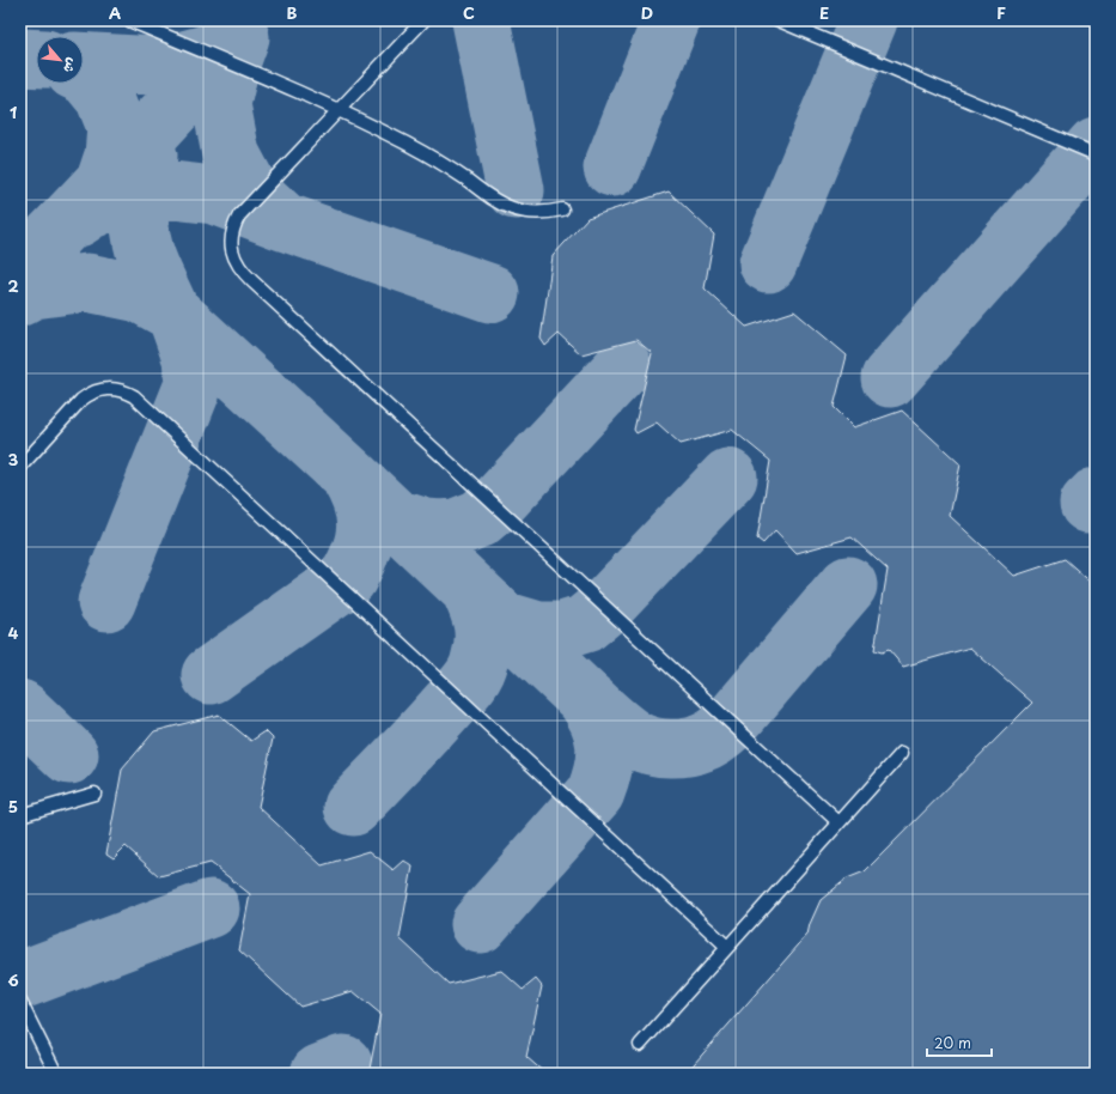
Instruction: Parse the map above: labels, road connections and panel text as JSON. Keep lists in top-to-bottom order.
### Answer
{
  "scale_bar": "20 m",
  "north": "bottom right",
  "grid": {
    "columns": [
      "A",
      "B",
      "C",
      "D",
      "E",
      "F"
    ],
    "rows": [
      "1",
      "2",
      "3",
      "4",
      "5",
      "6"
    ]
  }
}
